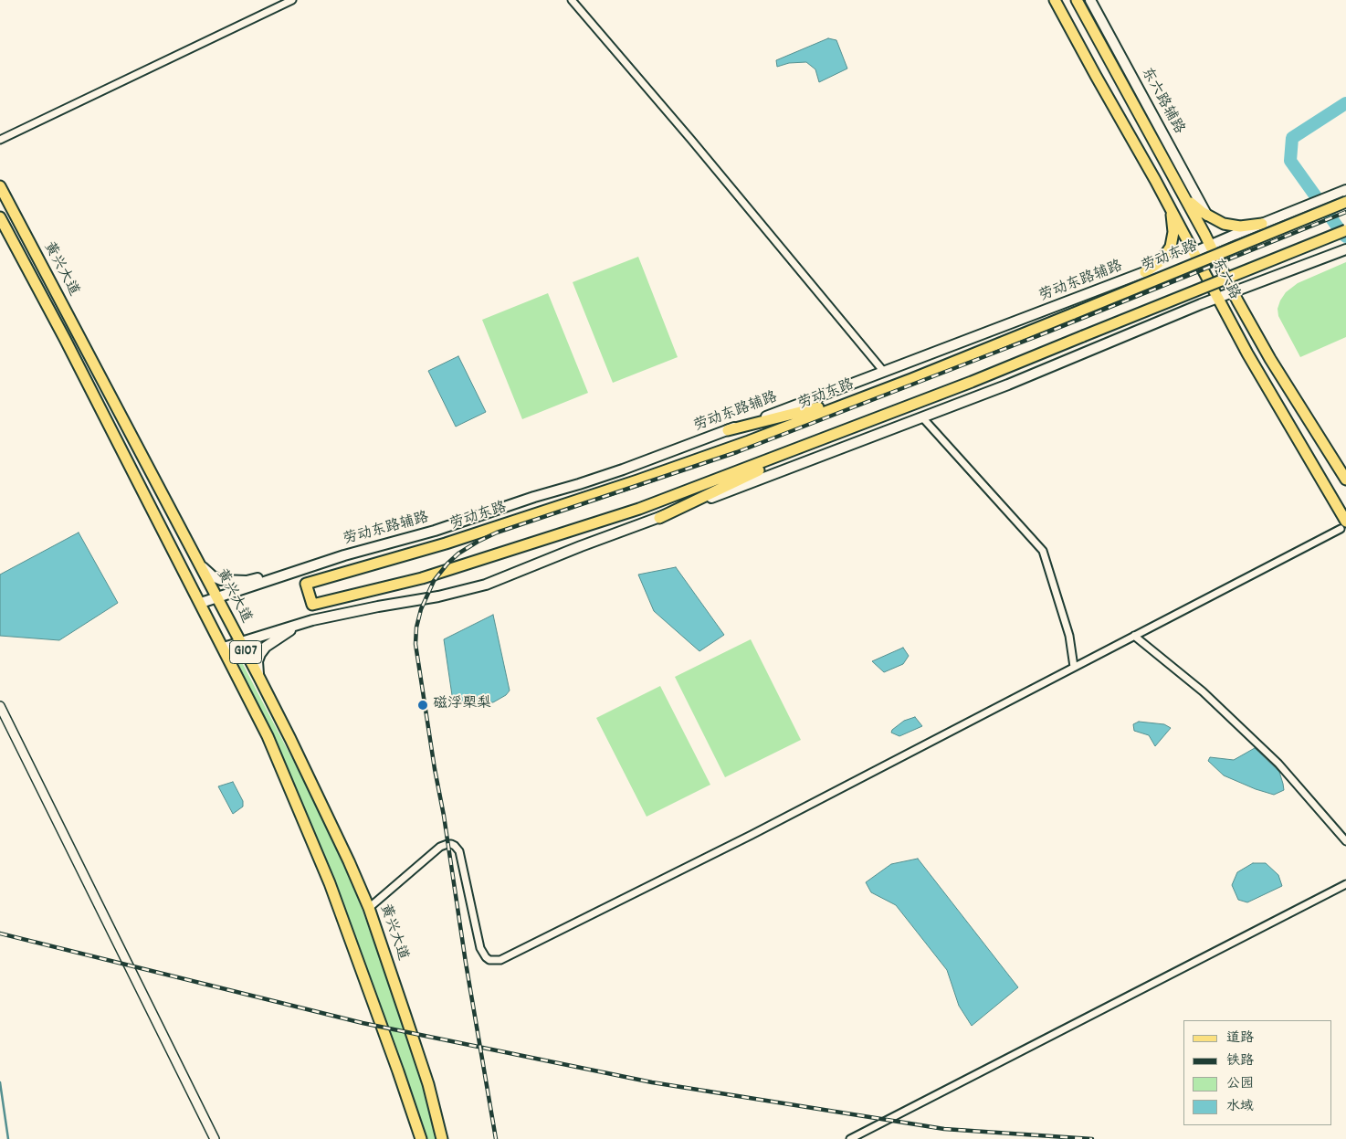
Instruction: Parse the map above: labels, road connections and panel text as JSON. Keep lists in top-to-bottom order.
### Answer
{
  "streets": {
    "main road": [
      "东六路辅路",
      "劳动东路",
      "黄兴大道",
      "东六路",
      "劳动东路辅路",
      "G107"
    ]
  },
  "crossings": [
    ["黄兴大道", "劳动东路辅路"],
    ["东六路", "劳动东路辅路"]
  ],
  "places": ["磁浮㮾梨"],
  "legend": [
    "道路",
    "铁路",
    "公园",
    "水域"
  ]
}
